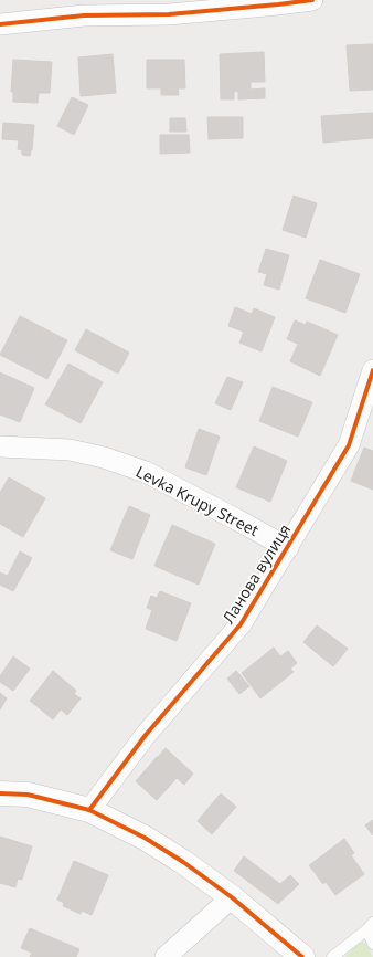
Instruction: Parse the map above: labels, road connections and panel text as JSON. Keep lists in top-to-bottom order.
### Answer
{
  "streets": {
    "street": ["Levka Krupy Street", "Ланова вулиця"]
  },
  "crossings": [
    ["Levka Krupy Street", "Ланова вулиця"]
  ]
}
